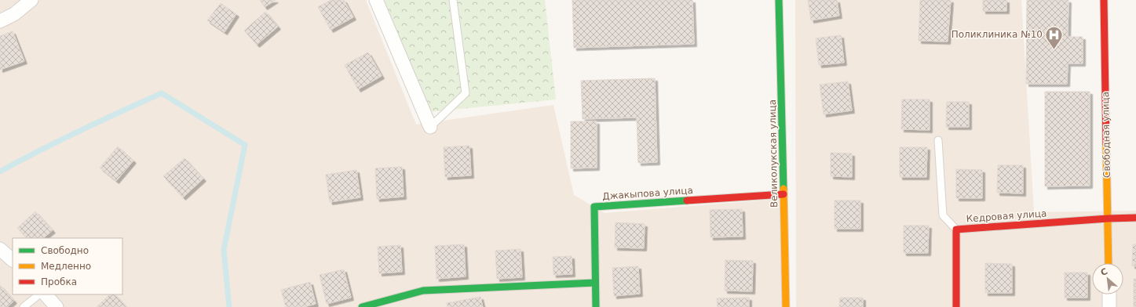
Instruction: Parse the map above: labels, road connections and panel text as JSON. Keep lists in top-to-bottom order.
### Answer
{
  "streets": {
    "street": [
      "Свободная улица",
      "Великолукская улица",
      "Джакыпова улица",
      "Кедровая улица"
    ]
  },
  "crossings": [
    ["Свободная улица", "Кедровая улица"],
    ["Великолукская улица", "Джакыпова улица"]
  ],
  "places": {
    "hospital": ["Поликлиника №10"]
  },
  "legend": ["Свободно", "Медленно", "Пробка"],
  "north": "top left"
}
